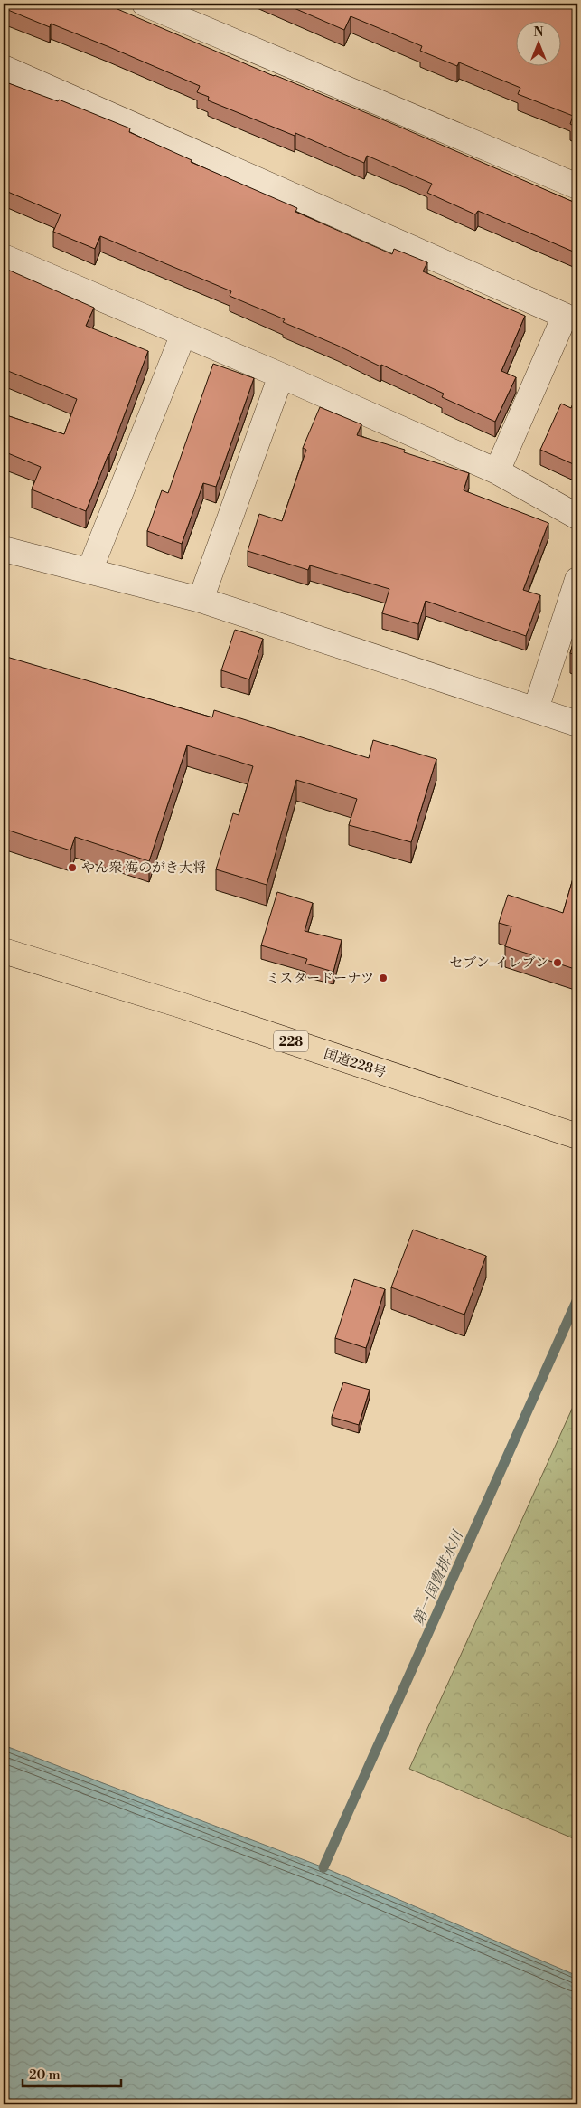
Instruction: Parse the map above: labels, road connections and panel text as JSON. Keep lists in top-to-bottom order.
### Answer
{
  "streets": {
    "highway": ["228", "国道228号"]
  },
  "water": ["第一国費排水川"],
  "places": ["やん衆 海のがき大将", "セブン-イレブン", "ミスタードーナツ"],
  "scale_bar": "20 m",
  "north": "top"
}
